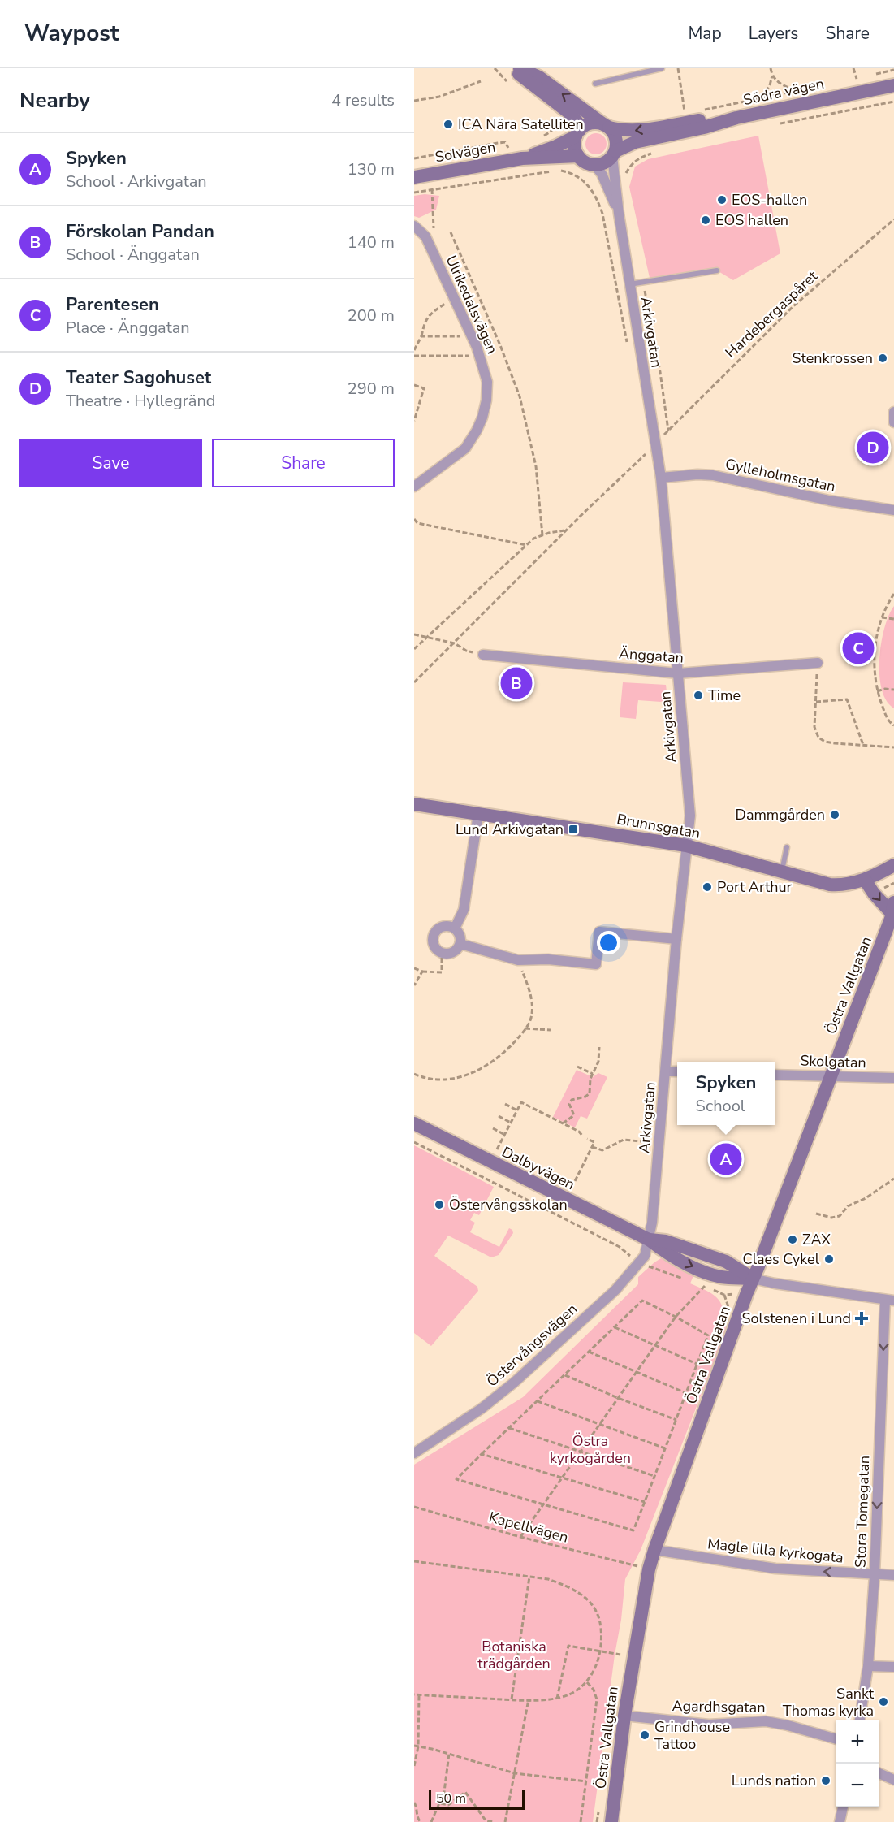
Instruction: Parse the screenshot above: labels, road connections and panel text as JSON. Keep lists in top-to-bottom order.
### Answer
{
  "streets": {
    "street": [
      "Södra vägen",
      "Solvägen",
      "Ulrikedalsvägen",
      "Arkivgatan",
      "Gylleholmsgatan",
      "Änggatan",
      "Brunnsgatan",
      "Östra Vallgatan",
      "Skolgatan",
      "Dalbyvägen",
      "Östervångsvägen",
      "Stora Tomegatan",
      "Magle lilla kyrkogata",
      "Agardhsgatan"
    ],
    "path": ["Hardebergaspåret", "Kapellvägen"]
  },
  "crossings": [
    ["Södra vägen", "Solvägen"],
    ["Södra vägen", "Arkivgatan"],
    ["Solvägen", "Arkivgatan"],
    ["Arkivgatan", "Gylleholmsgatan"],
    ["Arkivgatan", "Änggatan"],
    ["Arkivgatan", "Brunnsgatan"],
    ["Arkivgatan", "Dalbyvägen"],
    ["Arkivgatan", "Östervångsvägen"],
    ["Brunnsgatan", "Östra Vallgatan"],
    ["Östra Vallgatan", "Skolgatan"],
    ["Östra Vallgatan", "Dalbyvägen"],
    ["Östra Vallgatan", "Magle lilla kyrkogata"],
    ["Östra Vallgatan", "Agardhsgatan"],
    ["Dalbyvägen", "Östervångsvägen"],
    ["Stora Tomegatan", "Magle lilla kyrkogata"]
  ],
  "one_way": ["Stora Tomegatan", "Magle lilla kyrkogata"],
  "parks": ["Östra kyrkogården", "Botaniska trädgården"],
  "places": {
    "other": [
      "ICA Nära Satelliten",
      "EOS-hallen",
      "EOS hallen",
      "Stenkrossen",
      "Time",
      "Dammgården",
      "Port Arthur",
      "Östervångsskolan",
      "ZAX",
      "Claes Cykel",
      "Sankt Thomas kyrka",
      "Grindhouse Tattoo",
      "Lunds nation"
    ],
    "transit": ["Lund Arkivgatan"],
    "health": ["Solstenen i Lund"]
  },
  "scale_bar": "50 m",
  "page": {
    "header": "Waypost",
    "nav": ["Map", "Layers", "Share"],
    "heading": ["Nearby", "4 results"],
    "list": [
      {
        "mark": "A",
        "name": "Spyken",
        "note": "School · Arkivgatan",
        "value": "130 m"
      },
      {
        "mark": "B",
        "name": "Förskolan Pandan",
        "note": "School · Änggatan",
        "value": "140 m"
      },
      {
        "mark": "C",
        "name": "Parentesen",
        "note": "Place · Änggatan",
        "value": "200 m"
      },
      {
        "mark": "D",
        "name": "Teater Sagohuset",
        "note": "Theatre · Hyllegränd",
        "value": "290 m"
      }
    ],
    "buttons": ["Save", "Share"],
    "pins": [
      "D",
      "C",
      "B",
      "A"
    ],
    "popup": ["Spyken", "School"],
    "map_buttons": ["+", "−"],
    "scale": "50 m"
  }
}
